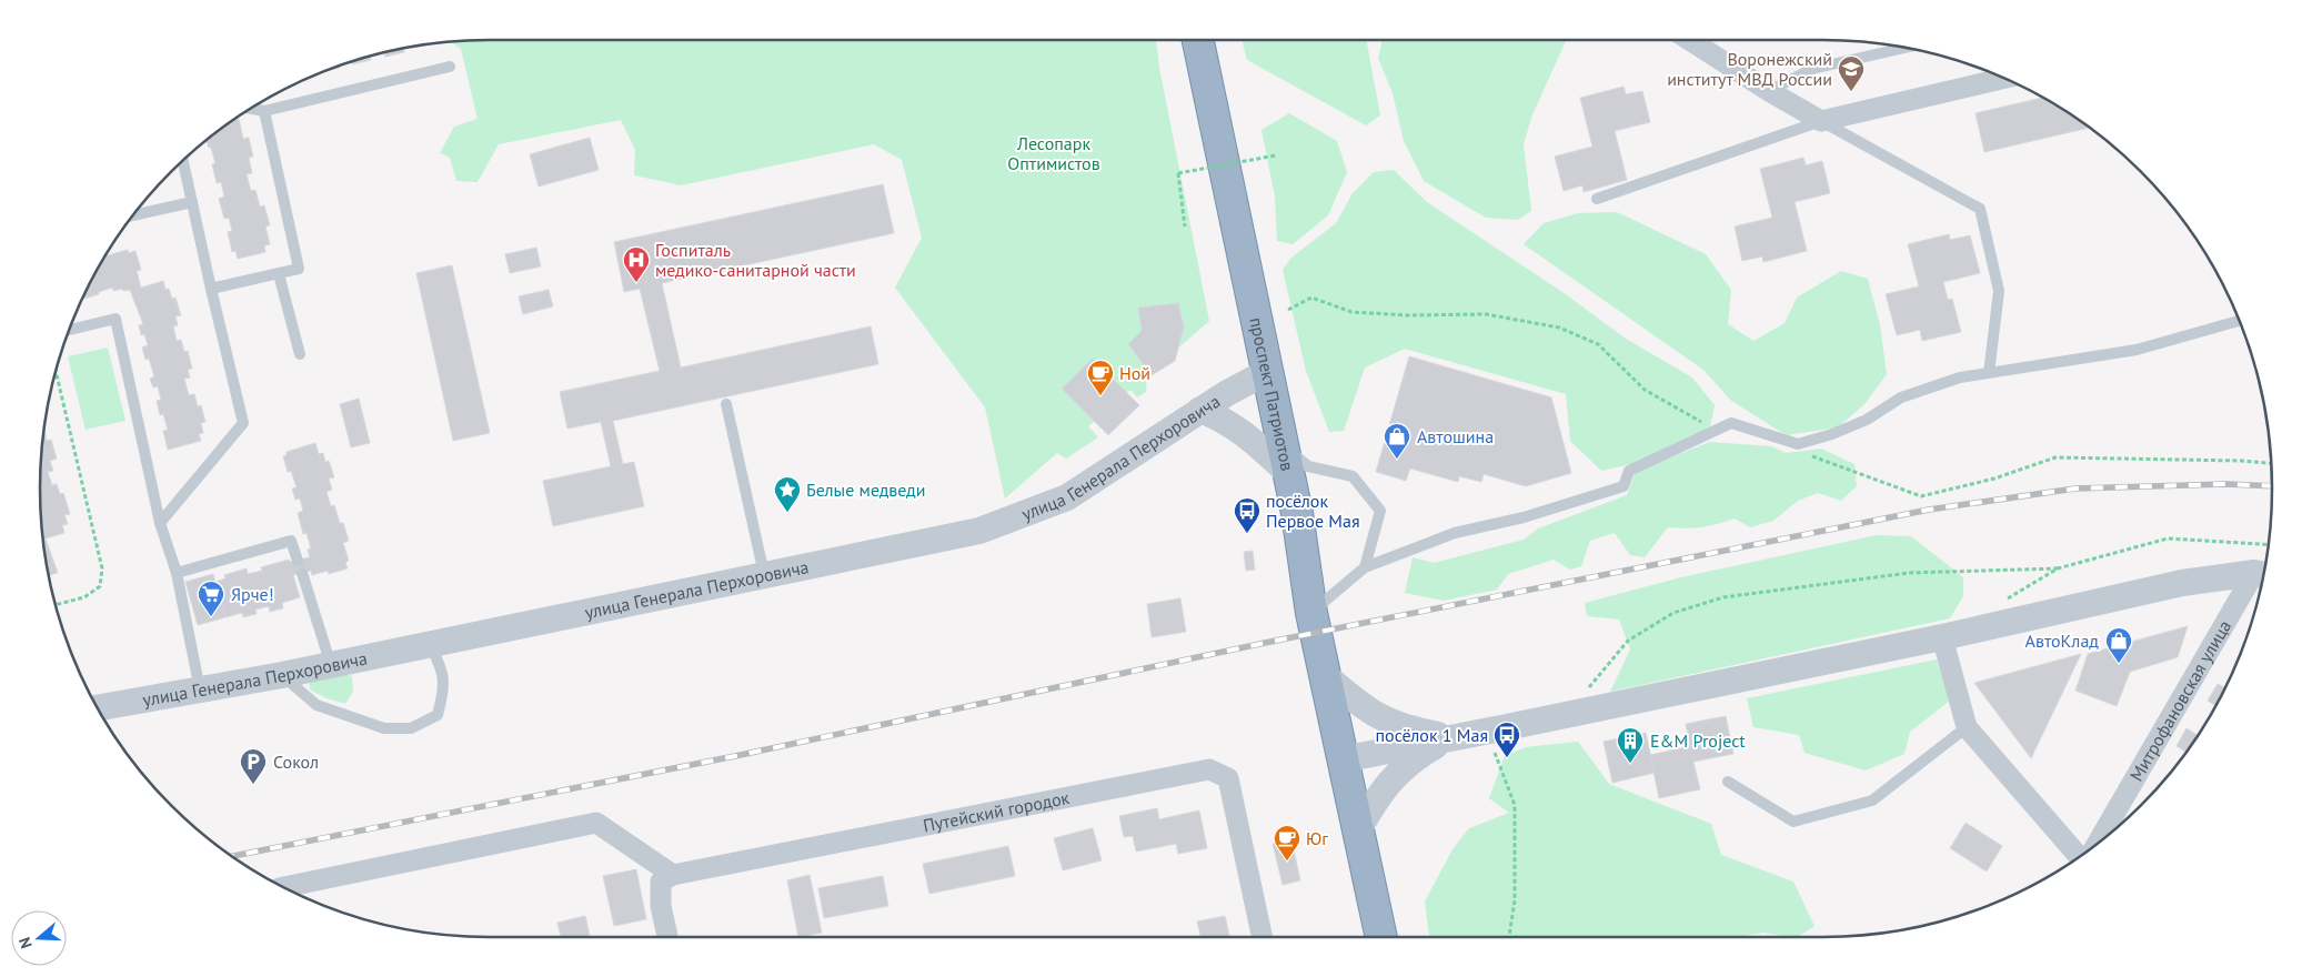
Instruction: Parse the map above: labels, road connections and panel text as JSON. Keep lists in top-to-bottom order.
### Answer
{
  "streets": {
    "highway": ["проспект Патриотов"],
    "street": ["улица Генерала Перхоровича", "Митрофановская улица", "Путейский городок"]
  },
  "crossings": [
    ["проспект Патриотов", "улица Генерала Перхоровича"]
  ],
  "parks": ["Лесопарк Оптимистов"],
  "places": {
    "school or university": ["Воронежский институт МВД России"],
    "hospital": ["Госпиталь медико-санитарной части"],
    "cafe": ["Ной", "Юг"],
    "shop": ["Автошина", "АвтоКлад"],
    "place": ["Белые медведи"],
    "bus stop": ["посёлок Первое Мая", "посёлок 1 Мая"],
    "supermarket": ["Ярче!"],
    "building": ["E&M Project"],
    "parking": ["Сокол"]
  },
  "north": "left"
}
